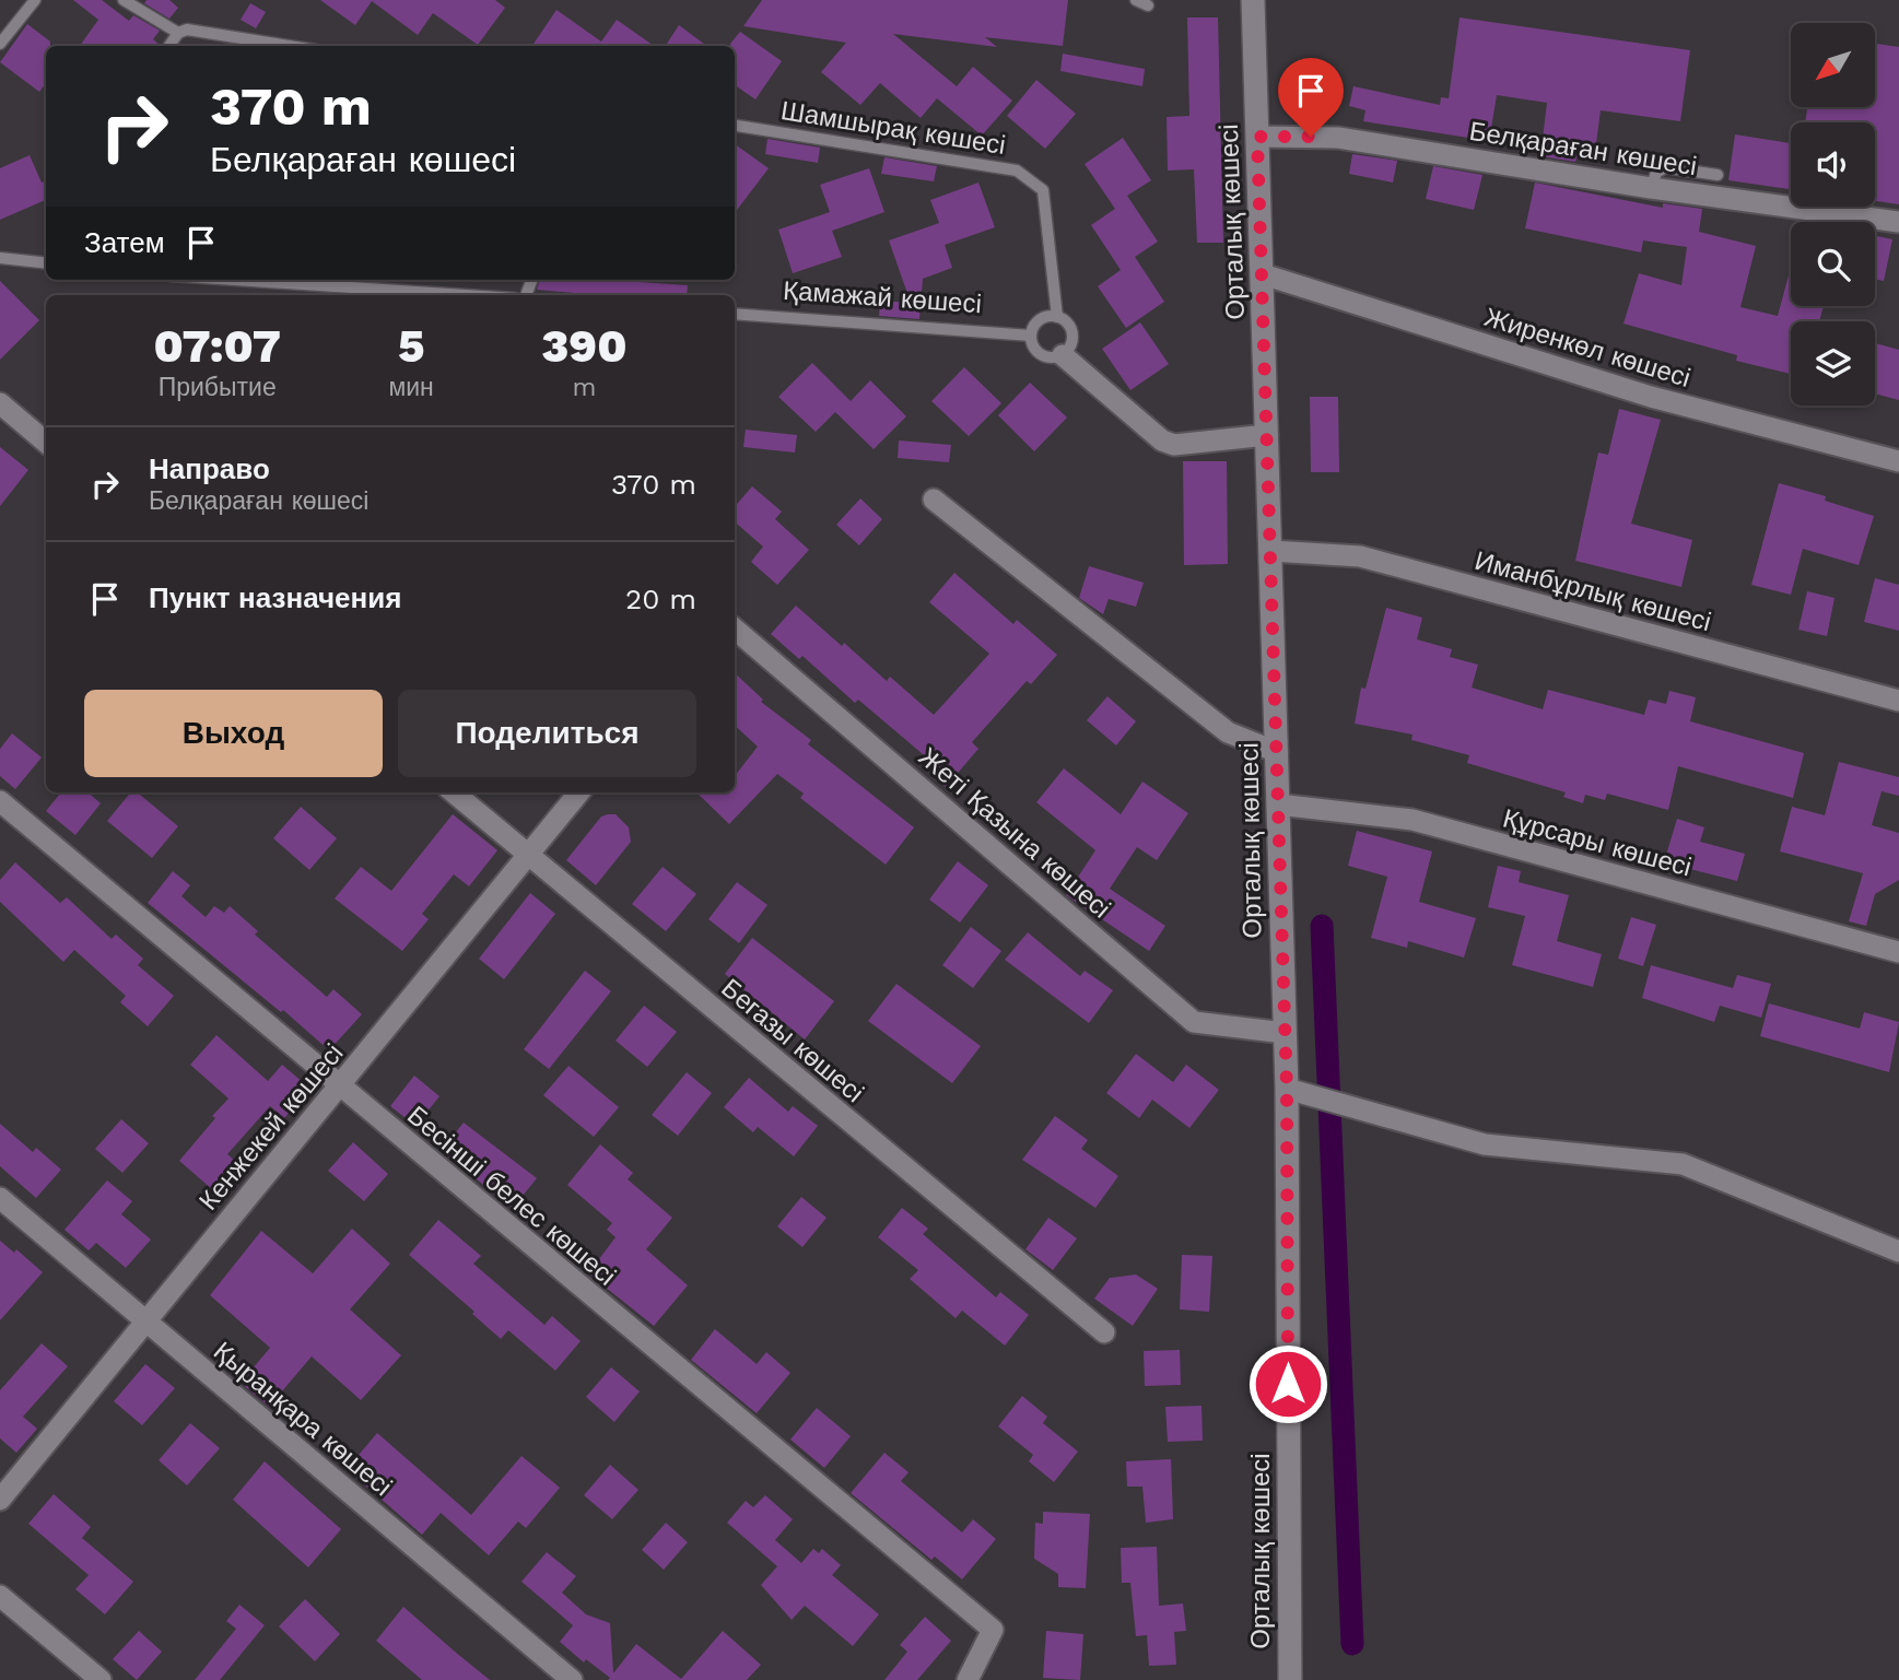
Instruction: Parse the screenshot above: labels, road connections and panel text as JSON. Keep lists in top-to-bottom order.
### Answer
{
  "streets": {
    "main road": ["Орталық көшесі"],
    "street": [
      "Белқараған көшесі",
      "Жиренкөл көшесі",
      "Иманбұрлық көшесі",
      "Жеті Қазына көшесі",
      "Құрсары көшесі",
      "Бегазы көшесі",
      "Кенжекей көшесі",
      "Бесінші белес көшесі",
      "Қыранқара көшесі"
    ],
    "lane": ["Шамшырақ көшесі", "Қамажай көшесі"]
  },
  "crossings": [
    ["Шамшырақ көшесі", "Қамажай көшесі"],
    ["Белқараған көшесі", "Орталық көшесі"],
    ["Орталық көшесі", "Жиренкөл көшесі"],
    ["Орталық көшесі", "Иманбұрлық көшесі"],
    ["Орталық көшесі", "Жеті Қазына көшесі"],
    ["Орталық көшесі", "Құрсары көшесі"],
    ["Бегазы көшесі", "Кенжекей көшесі"],
    ["Кенжекей көшесі", "Бесінші белес көшесі"],
    ["Кенжекей көшесі", "Қыранқара көшесі"]
  ],
  "north": "bottom left",
  "page": {
    "turn": ["370 m", "Белқараған көшесі"],
    "then": "Затем",
    "eta": [
      "07:07",
      "Прибытие",
      "5",
      "мин",
      "390",
      "m"
    ],
    "list": [
      {
        "name": "Направо",
        "note": "Белқараған көшесі",
        "value": "370 m"
      },
      {
        "name": "Пункт назначения",
        "value": "20 m"
      }
    ],
    "buttons": ["Выход", "Поделиться"]
  }
}
